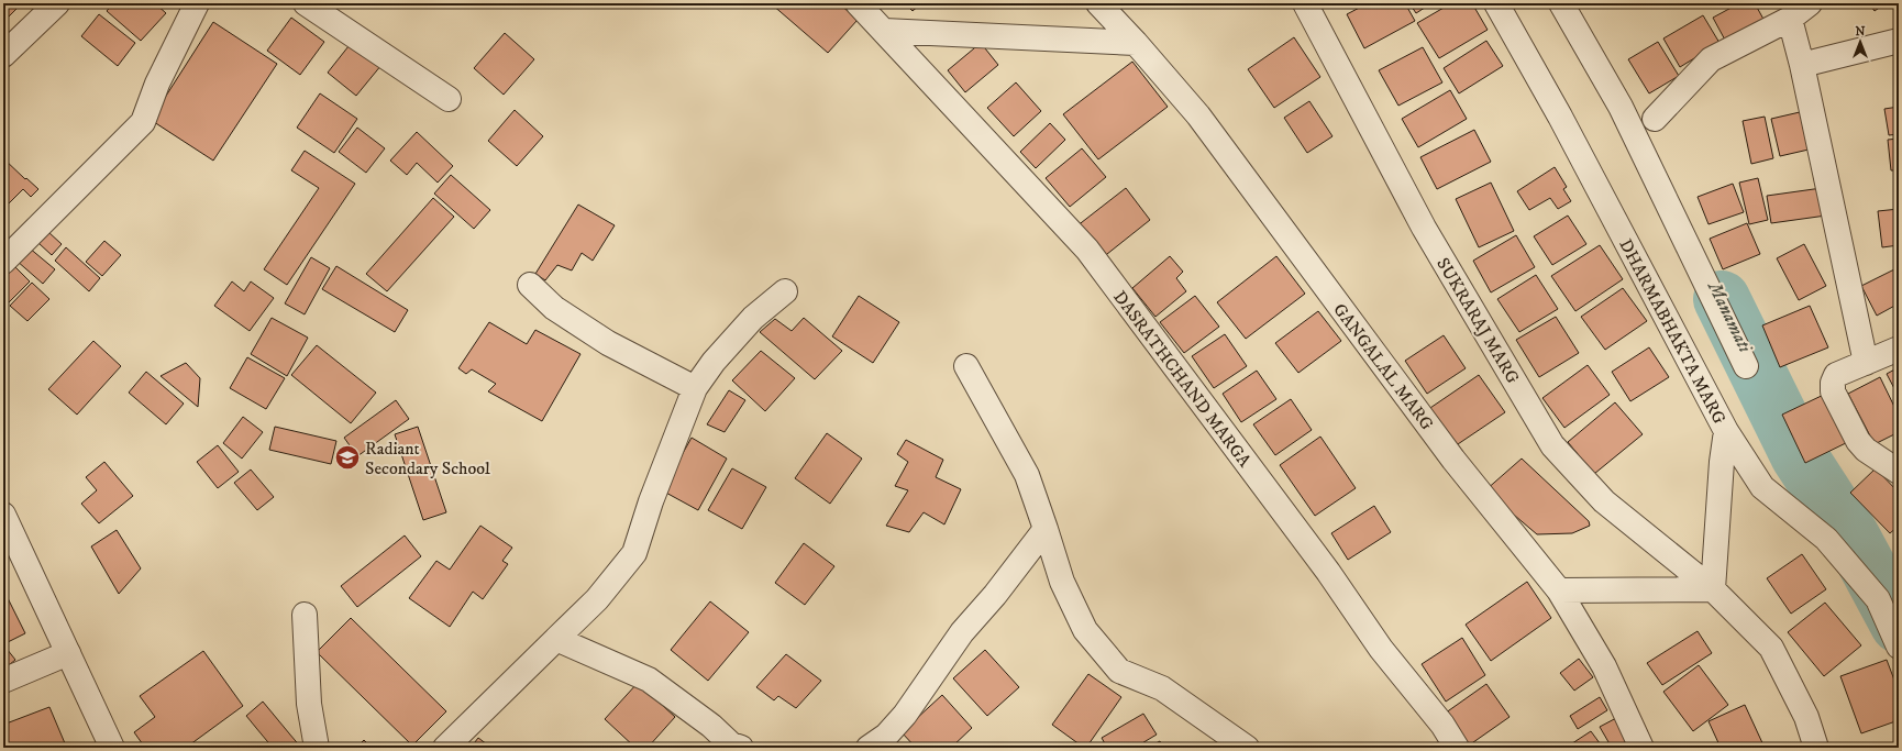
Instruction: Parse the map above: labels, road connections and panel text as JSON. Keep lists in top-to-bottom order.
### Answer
{
  "streets": {
    "street": [
      "SUKRARAJ MARG",
      "DHARMABHAKTA MARG",
      "GANGALAL MARG",
      "DASRATHCHAND MARGA"
    ]
  },
  "crossings": [
    ["SUKRARAJ MARG", "DHARMABHAKTA MARG"]
  ],
  "water": ["Manamati"],
  "places": {
    "school or university": ["Radiant Secondary School"]
  },
  "north": "top"
}
